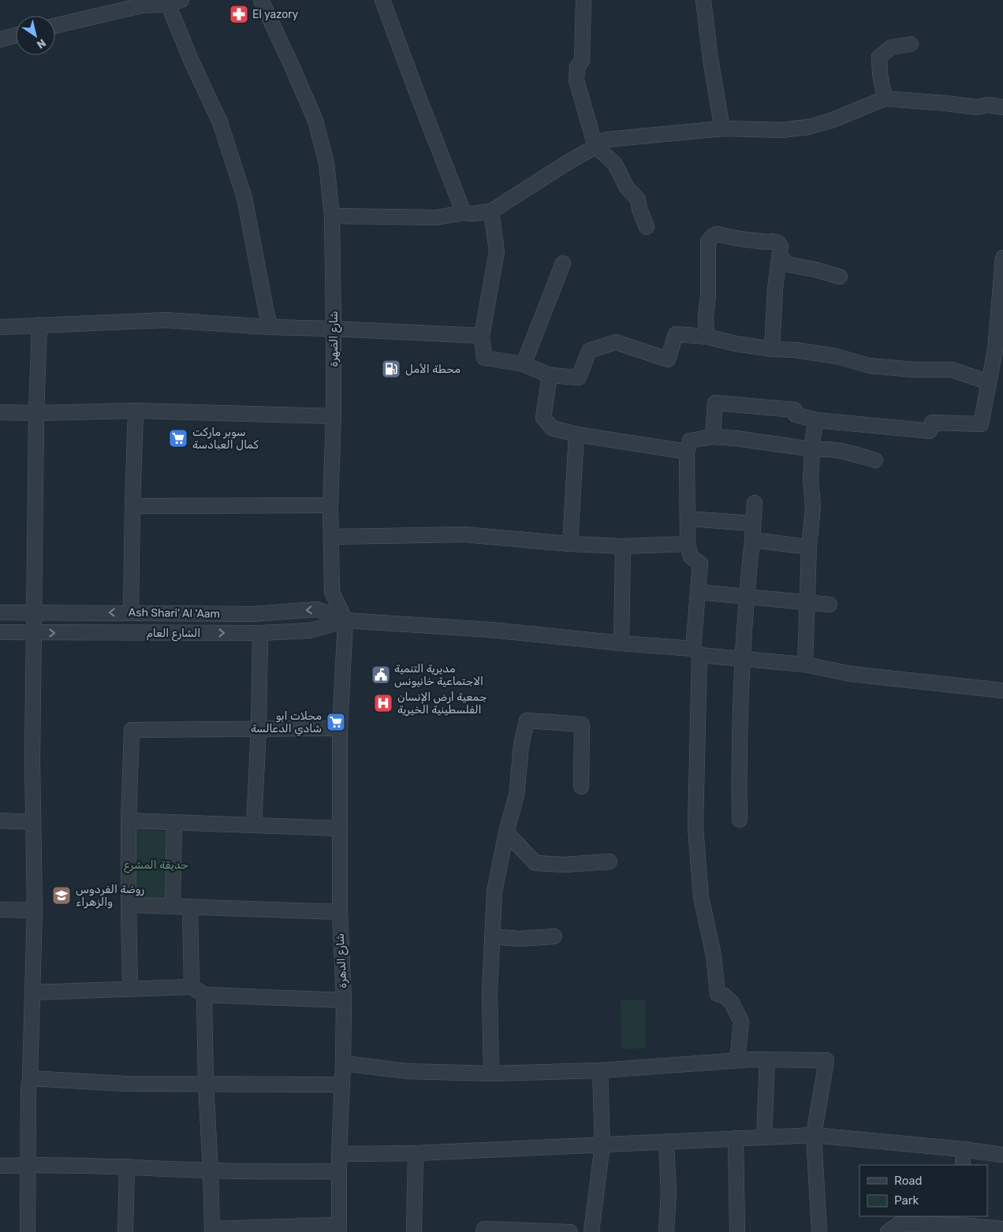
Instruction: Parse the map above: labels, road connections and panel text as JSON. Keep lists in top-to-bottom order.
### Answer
{
  "streets": {
    "street": [
      "شارع الضهرة",
      "Ash Shari' Al 'Aam",
      "الشارع العام",
      "شارع الدهرة"
    ]
  },
  "crossings": [
    ["شارع الضهرة", "Ash Shari' Al 'Aam"],
    ["شارع الضهرة", "الشارع العام"],
    ["شارع الضهرة", "شارع الدهرة"],
    ["Ash Shari' Al 'Aam", "الشارع العام"]
  ],
  "parks": ["حديقة المشرع"],
  "places": {
    "pharmacy": ["El yazory"],
    "fuel station": ["محطة الأمل"],
    "supermarket": ["سوبر ماركت كمال العبادسة", "محلات ابو شادي الدعالسة"],
    "public building": ["مديرية التنمية الاجتماعية خانيونس"],
    "hospital": ["جمعية أرض الإنسان الفلسطينية الخيرية"],
    "school or university": ["روضة الفردوس والزهراء"]
  },
  "legend": ["Road", "Park"],
  "north": "bottom right"
}
